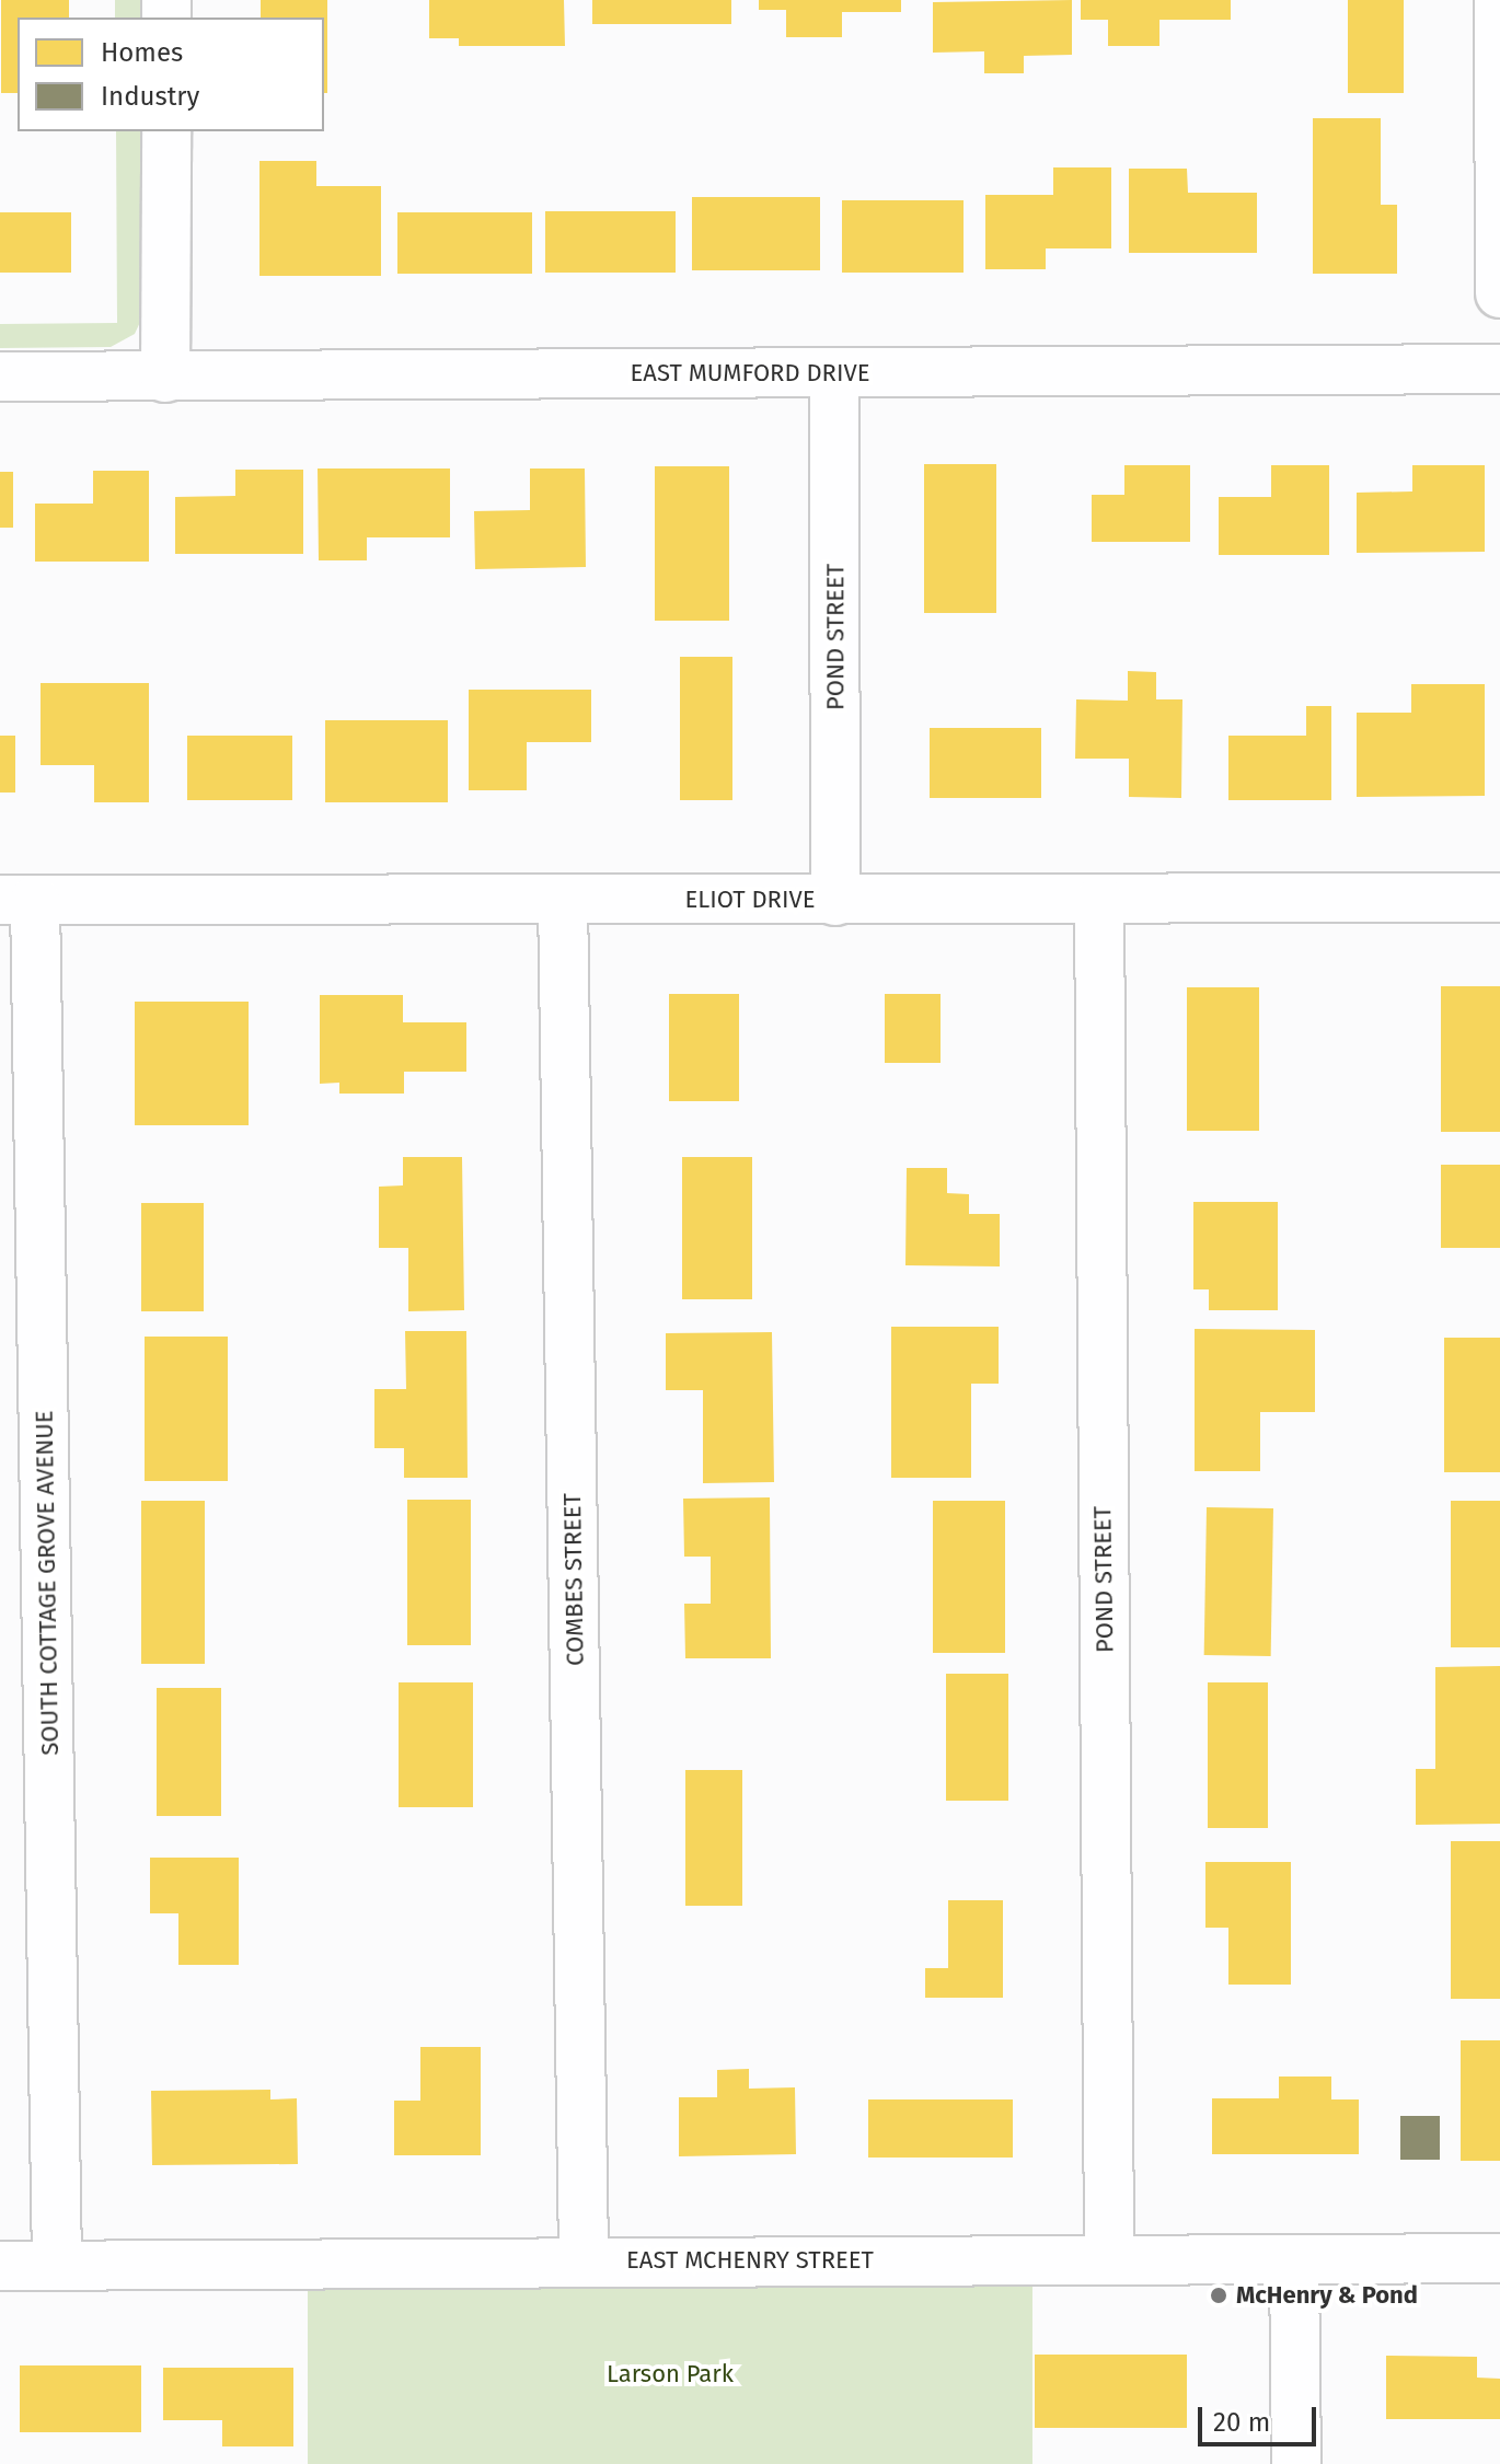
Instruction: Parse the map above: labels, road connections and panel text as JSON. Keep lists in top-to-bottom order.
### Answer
{
  "streets": {
    "street": [
      "EAST MUMFORD DRIVE",
      "POND STREET",
      "ELIOT DRIVE",
      "COMBES STREET",
      "SOUTH COTTAGE GROVE AVENUE",
      "EAST MCHENRY STREET"
    ]
  },
  "crossings": [
    ["EAST MUMFORD DRIVE", "POND STREET"],
    ["POND STREET", "ELIOT DRIVE"],
    ["POND STREET", "EAST MCHENRY STREET"],
    ["ELIOT DRIVE", "COMBES STREET"],
    ["ELIOT DRIVE", "SOUTH COTTAGE GROVE AVENUE"],
    ["COMBES STREET", "EAST MCHENRY STREET"],
    ["SOUTH COTTAGE GROVE AVENUE", "EAST MCHENRY STREET"]
  ],
  "parks": ["Larson Park"],
  "places": ["McHenry & Pond"],
  "legend": ["Homes", "Industry"],
  "scale_bar": "20 m"
}
